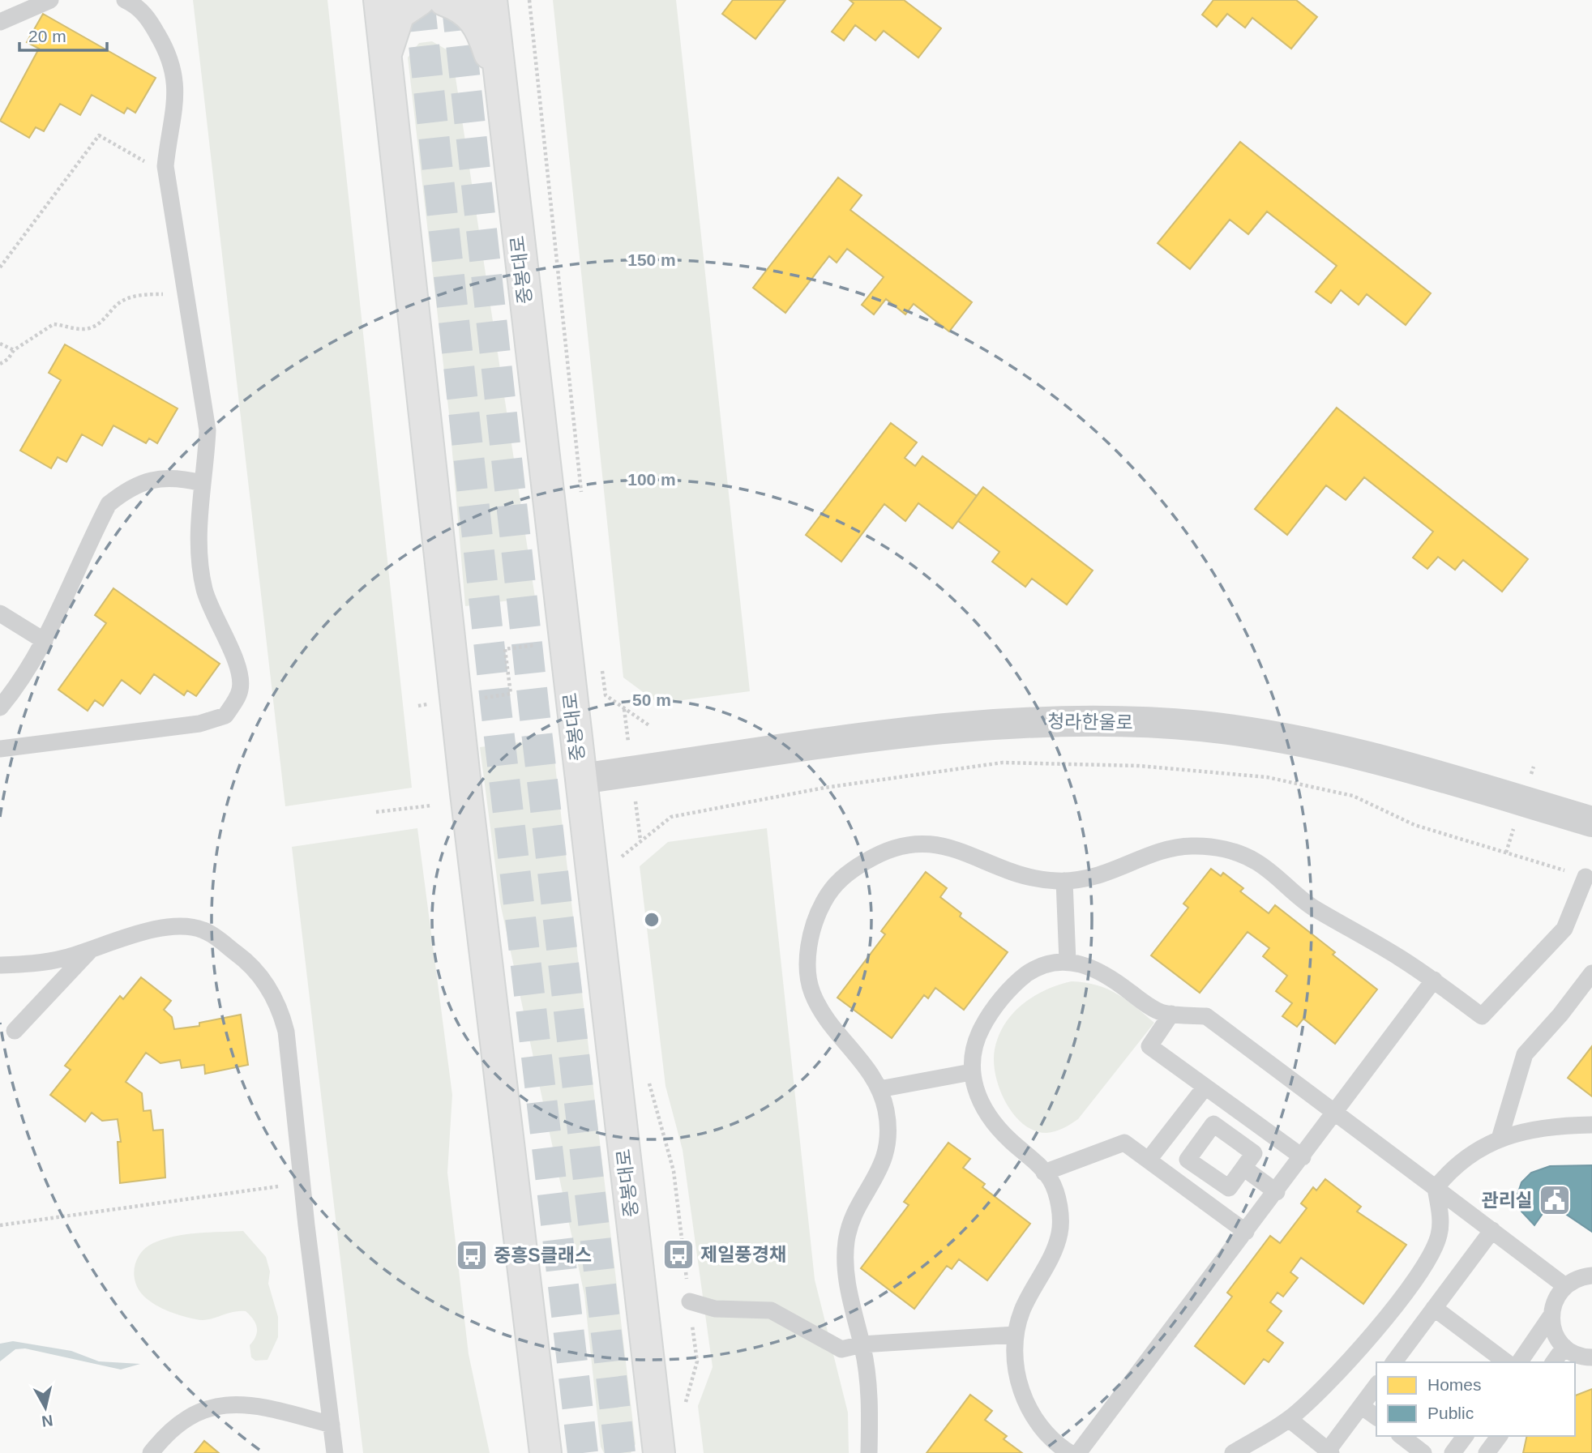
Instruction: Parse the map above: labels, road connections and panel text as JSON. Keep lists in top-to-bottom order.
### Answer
{
  "streets": {
    "main road": ["중봉대로"],
    "street": ["청라한울로"]
  },
  "crossings": [
    ["중봉대로", "청라한울로"]
  ],
  "places": {
    "public building": ["관리실"],
    "bus stop": ["제일풍경채", "중흥S클래스"]
  },
  "legend": ["Homes", "Public"],
  "scale_bar": "20 m",
  "north": "bottom",
  "rings": ["150 m", "100 m", "50 m"]
}
